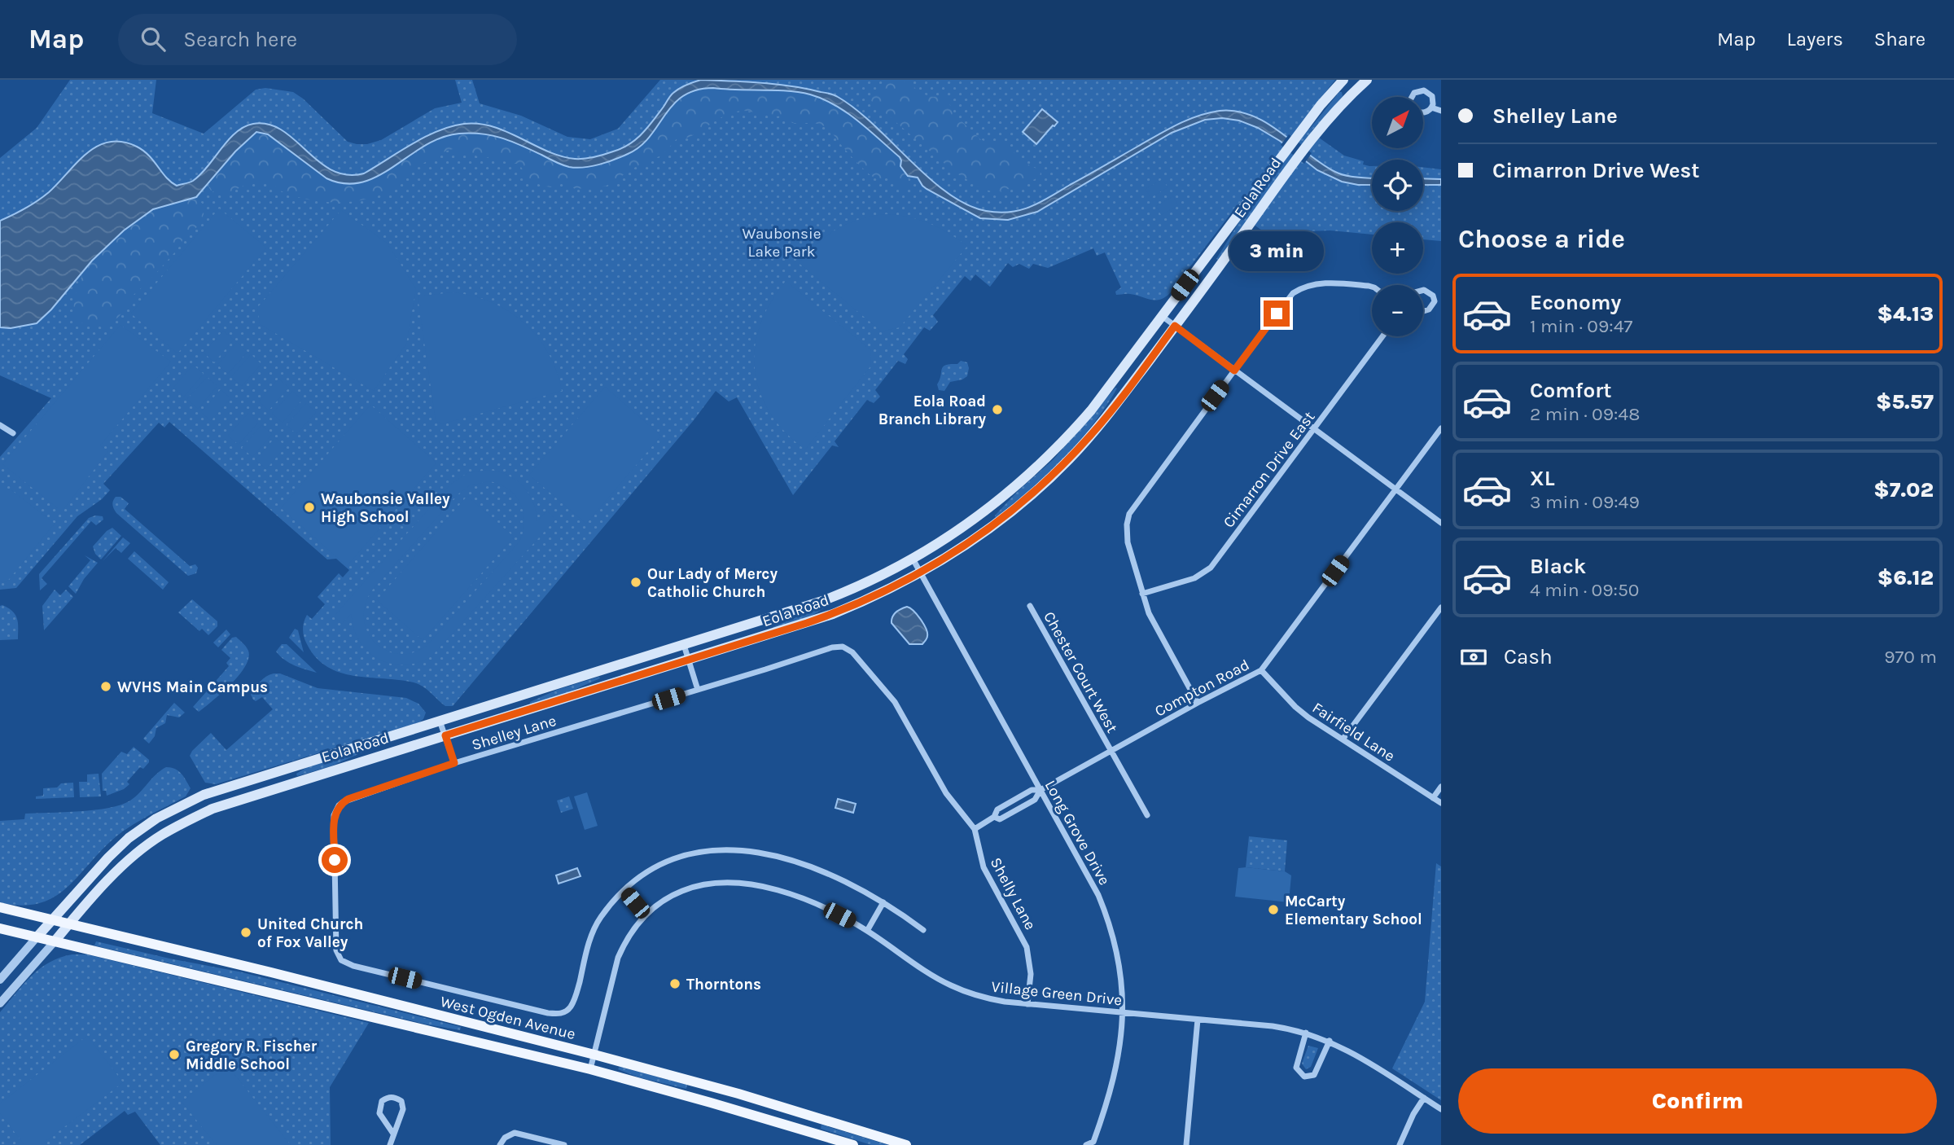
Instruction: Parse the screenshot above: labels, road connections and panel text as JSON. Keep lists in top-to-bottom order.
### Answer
{
  "streets": {
    "main road": ["Eola Road", "West Ogden Avenue"],
    "street": [
      "Cimarron Drive East",
      "Chester Court West",
      "Compton Road",
      "Fairfield Lane",
      "Shelley Lane",
      "Long Grove Drive",
      "Shelly Lane",
      "Village Green Drive"
    ]
  },
  "crossings": [
    ["Eola Road", "Long Grove Drive"],
    ["Eola Road", "West Ogden Avenue"],
    ["Chester Court West", "Compton Road"],
    ["Compton Road", "Fairfield Lane"],
    ["Compton Road", "Shelley Lane"],
    ["Compton Road", "Long Grove Drive"],
    ["Compton Road", "Shelly Lane"],
    ["Shelley Lane", "Shelly Lane"],
    ["Long Grove Drive", "Village Green Drive"],
    ["Shelly Lane", "Village Green Drive"],
    ["Village Green Drive", "West Ogden Avenue"]
  ],
  "parks": ["Waubonsie Lake Park"],
  "places": [
    "Eola Road Branch Library",
    "Waubonsie Valley High School",
    "Our Lady of Mercy Catholic Church",
    "WVHS Main Campus",
    "McCarty Elementary School",
    "United Church of Fox Valley",
    "Thorntons",
    "Gregory R. Fischer Middle School"
  ],
  "north": "top right",
  "page": {
    "header": "Map",
    "search": "Search here",
    "nav": ["Map", "Layers", "Share"],
    "banner": ["Shelley Lane", "Cimarron Drive West"],
    "map_buttons": ["+", "−"],
    "heading": "Choose a ride",
    "bubble": "3 min",
    "list": [
      {
        "name": "Economy",
        "note": "1 min · 09:47",
        "value": "$4.13"
      },
      {
        "name": "Comfort",
        "note": "2 min · 09:48",
        "value": "$5.57"
      },
      {
        "name": "XL",
        "note": "3 min · 09:49",
        "value": "$7.02"
      },
      {
        "name": "Black",
        "note": "4 min · 09:50",
        "value": "$6.12"
      }
    ],
    "pay": ["Cash", "970 m"],
    "buttons": "Confirm"
  }
}
